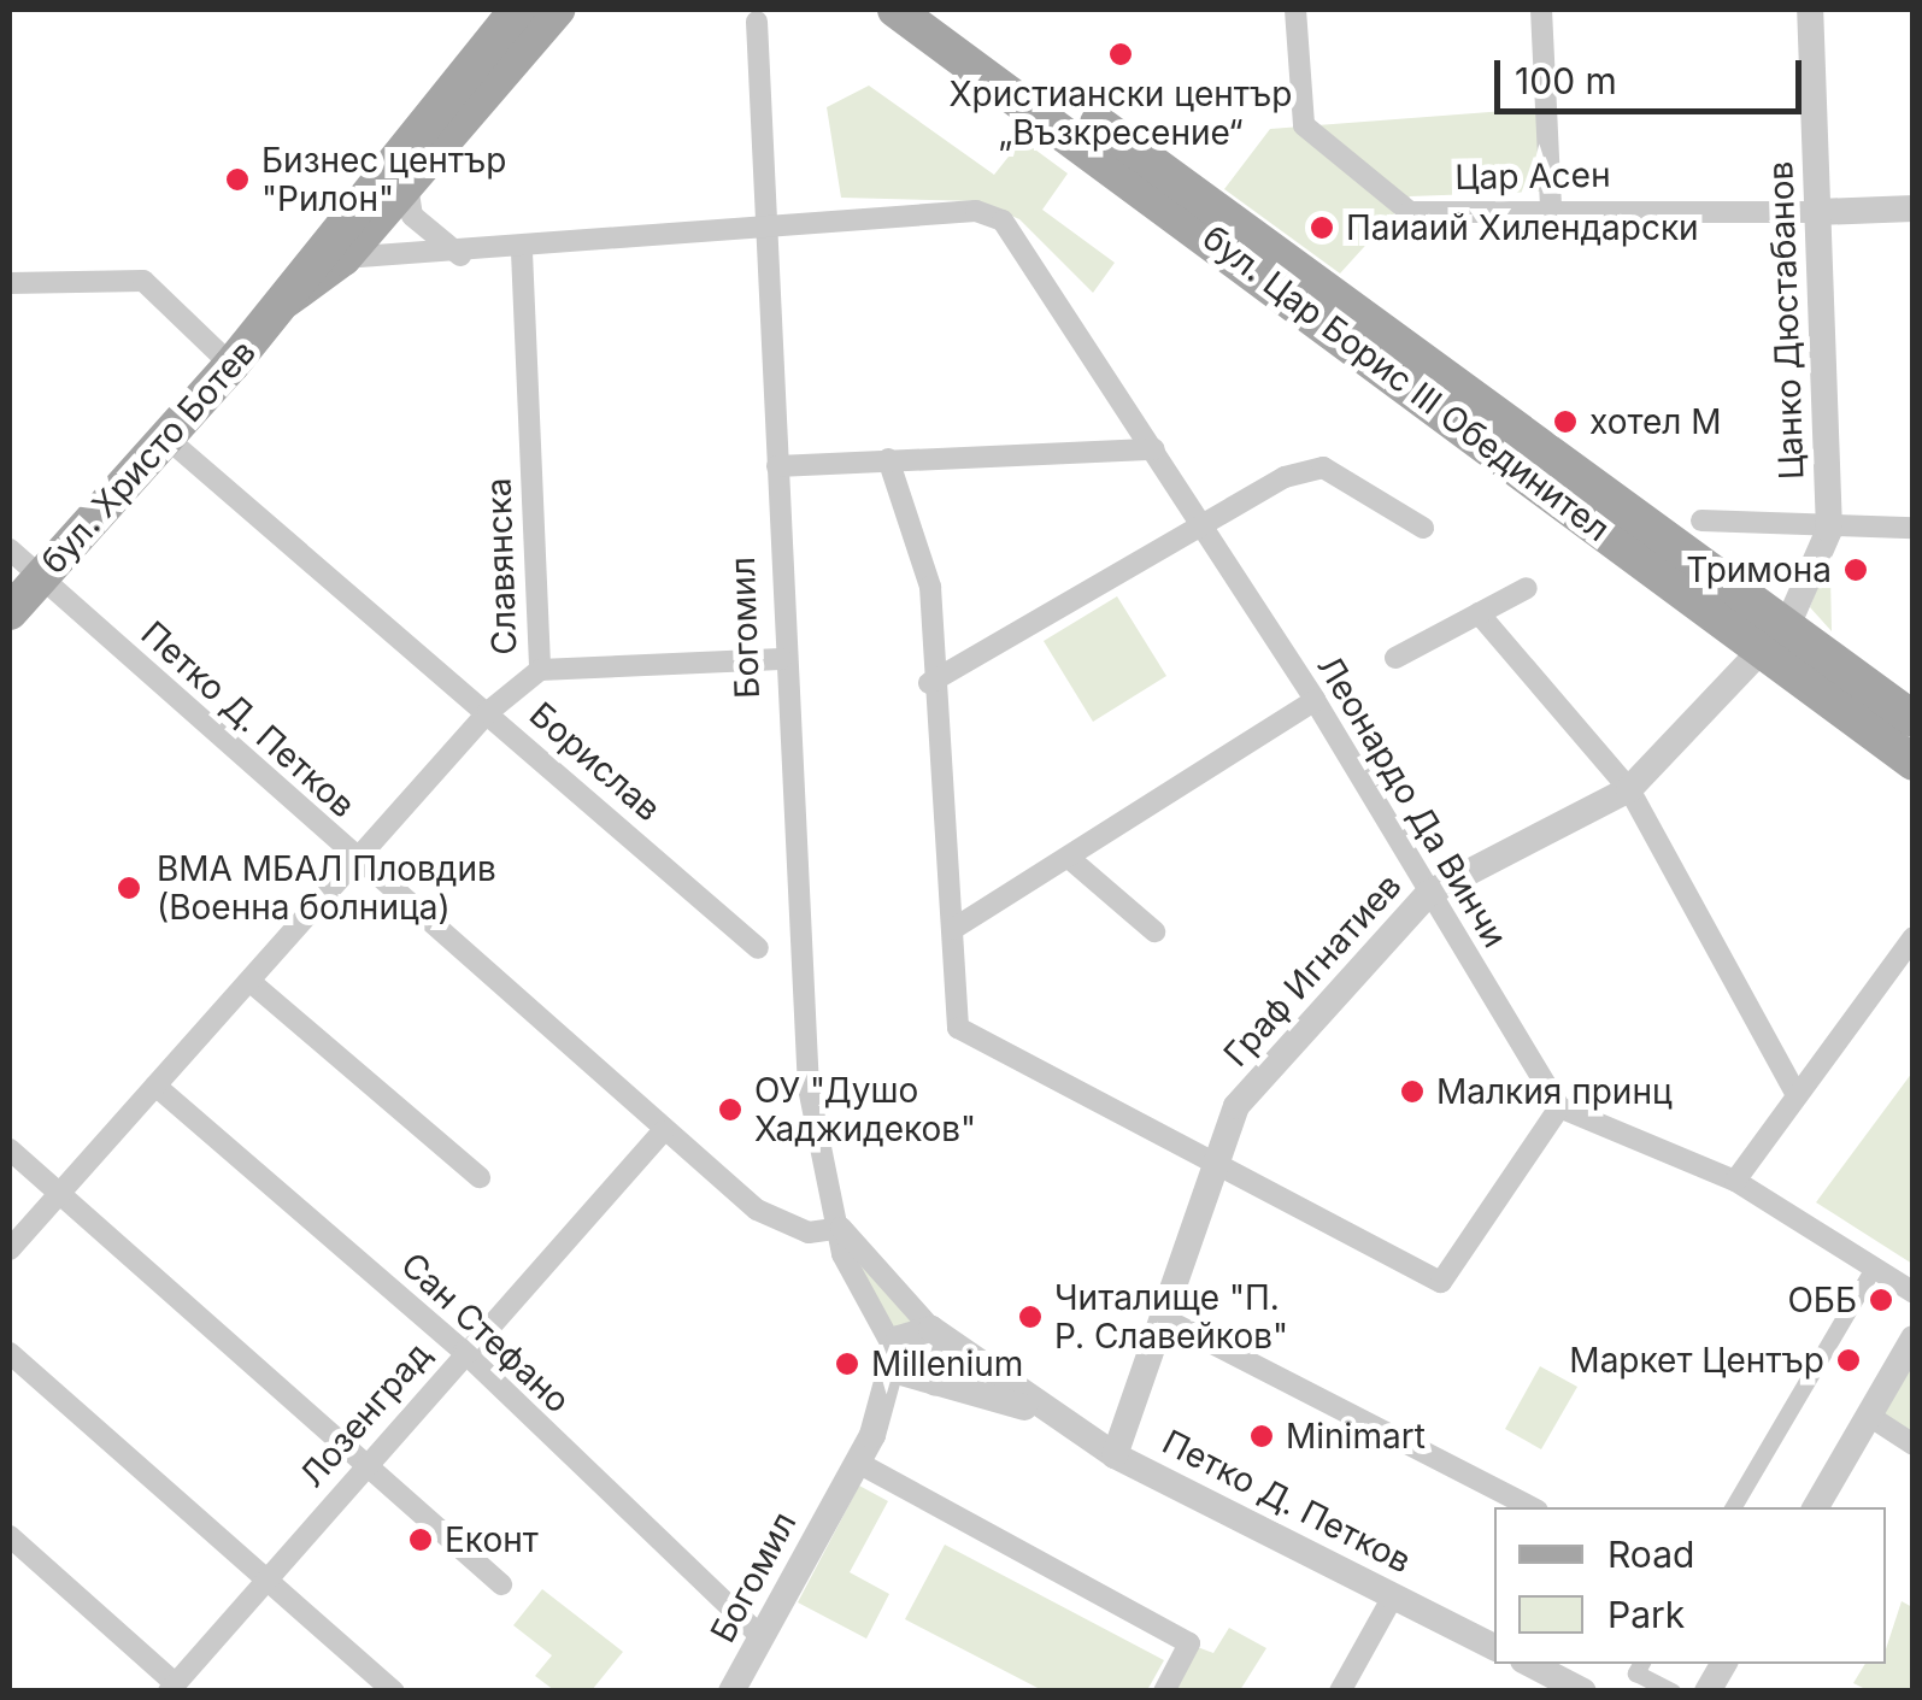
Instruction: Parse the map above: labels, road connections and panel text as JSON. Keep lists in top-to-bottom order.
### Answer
{
  "streets": {
    "main road": ["бул. Цар Борис III Обединител", "бул. Христо Ботев"],
    "street": [
      "Цар Асен",
      "Цанко Дюстабанов",
      "Славянска",
      "Богомил",
      "Петко Д. Петков",
      "Борислав",
      "Леонардо Да Винчи",
      "Граф Игнатиев",
      "Сан Стефано",
      "Лозенград"
    ]
  },
  "crossings": [
    ["Цар Асен", "Цанко Дюстабанов"],
    ["Цанко Дюстабанов", "бул. Цар Борис III Обединител"],
    ["Цанко Дюстабанов", "Граф Игнатиев"],
    ["бул. Цар Борис III Обединител", "Граф Игнатиев"],
    ["бул. Христо Ботев", "Петко Д. Петков"],
    ["бул. Христо Ботев", "Борислав"],
    ["Славянска", "Петко Д. Петков"],
    ["Славянска", "Борислав"],
    ["Славянска", "Сан Стефано"],
    ["Богомил", "Петко Д. Петков"],
    ["Богомил", "Леонардо Да Винчи"],
    ["Богомил", "Сан Стефано"],
    ["Петко Д. Петков", "Граф Игнатиев"],
    ["Петко Д. Петков", "Лозенград"],
    ["Леонардо Да Винчи", "Граф Игнатиев"],
    ["Сан Стефано", "Лозенград"]
  ],
  "places": [
    "Христиански център „Възкресение“",
    "Бизнес център \"Рилон\"",
    "Паиаий Хилендарски",
    "хотел М",
    "Тримона",
    "ВМА МБАЛ Пловдив (Военна болница)",
    "Малкия принц",
    "ОУ \"Душо Хаджидеков\"",
    "ОББ",
    "Читалище \"П. Р. Славейков\"",
    "Маркет Център",
    "Millenium",
    "Minimart",
    "Еконт"
  ],
  "legend": ["Road", "Park"],
  "scale_bar": "100 m"
}
